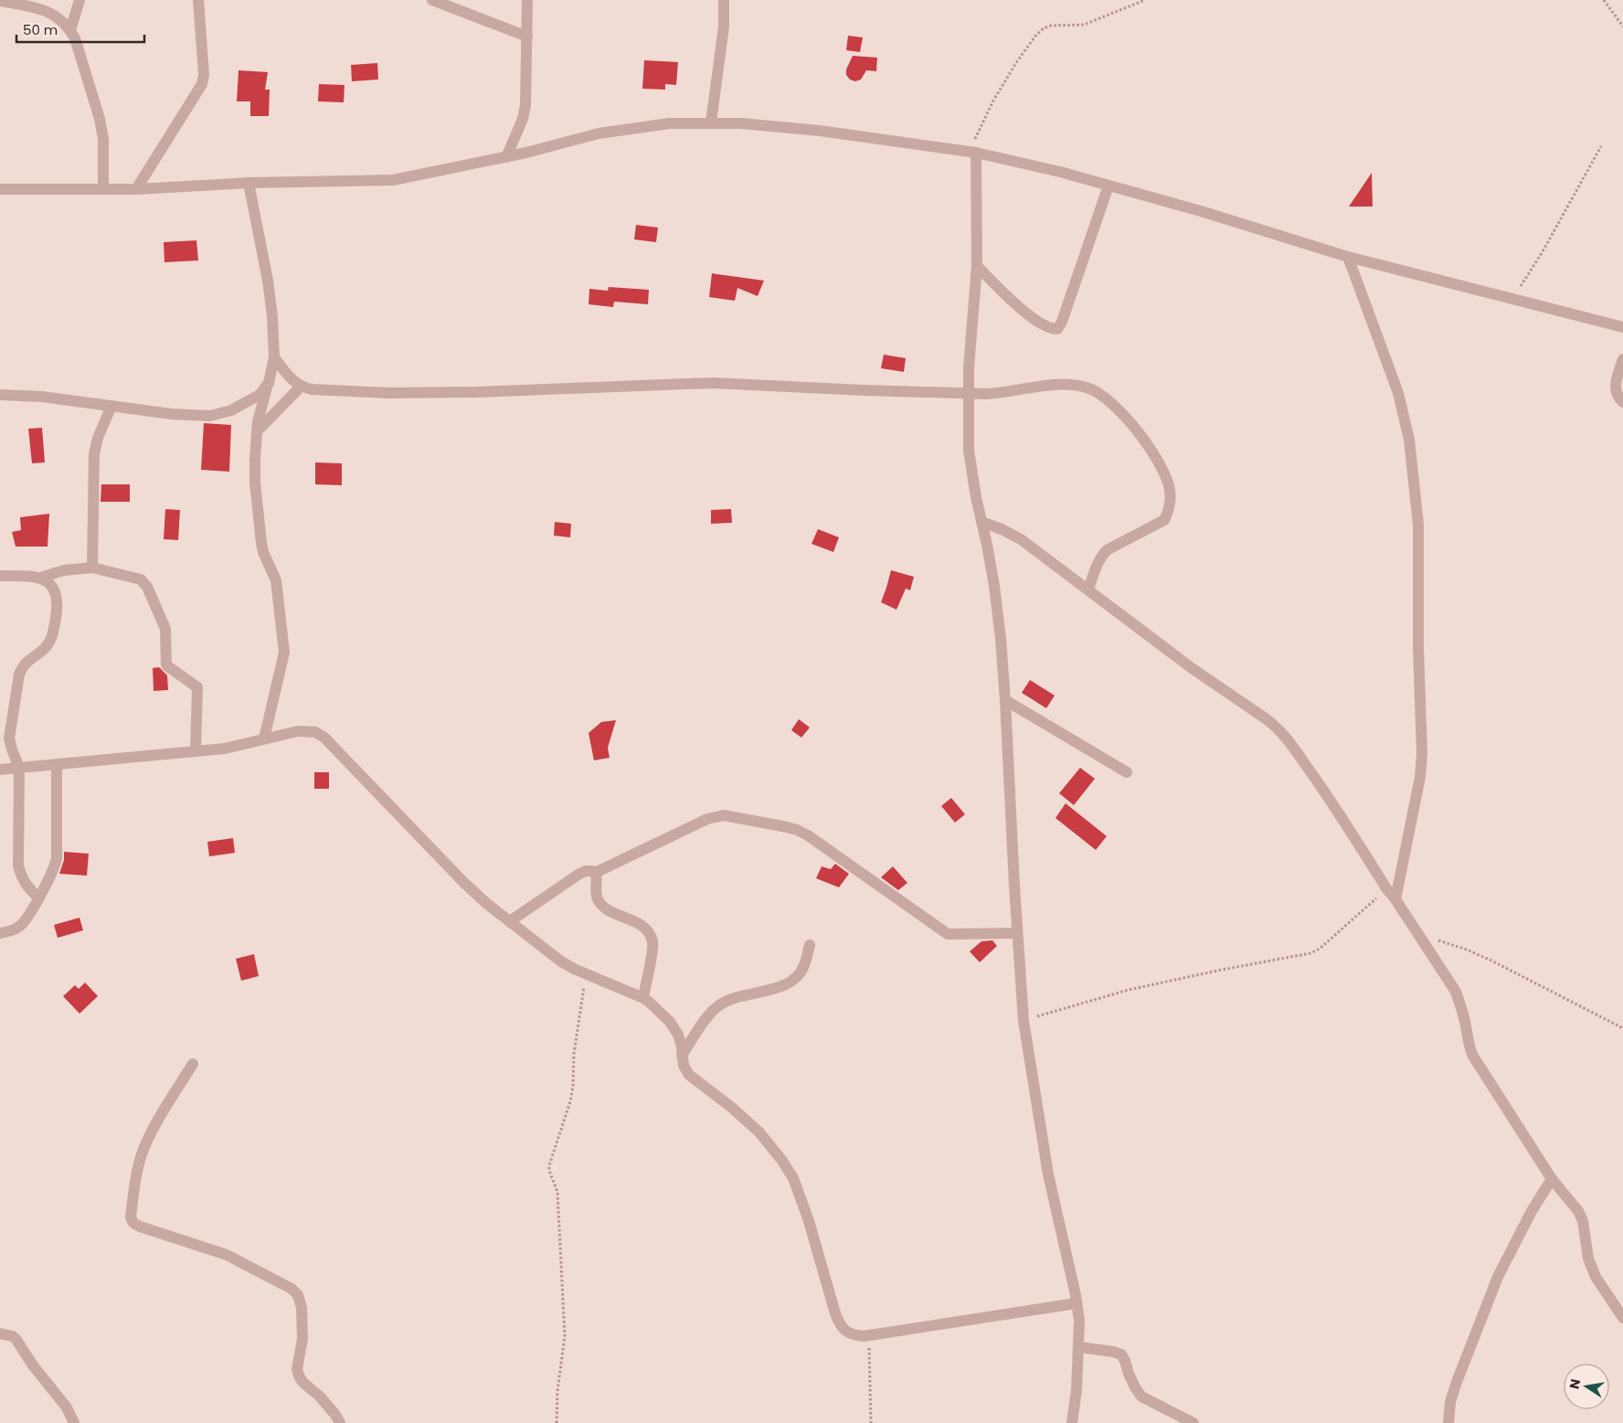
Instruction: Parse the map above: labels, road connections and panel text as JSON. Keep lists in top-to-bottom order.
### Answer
{
  "scale_bar": "50 m",
  "north": "left"
}
